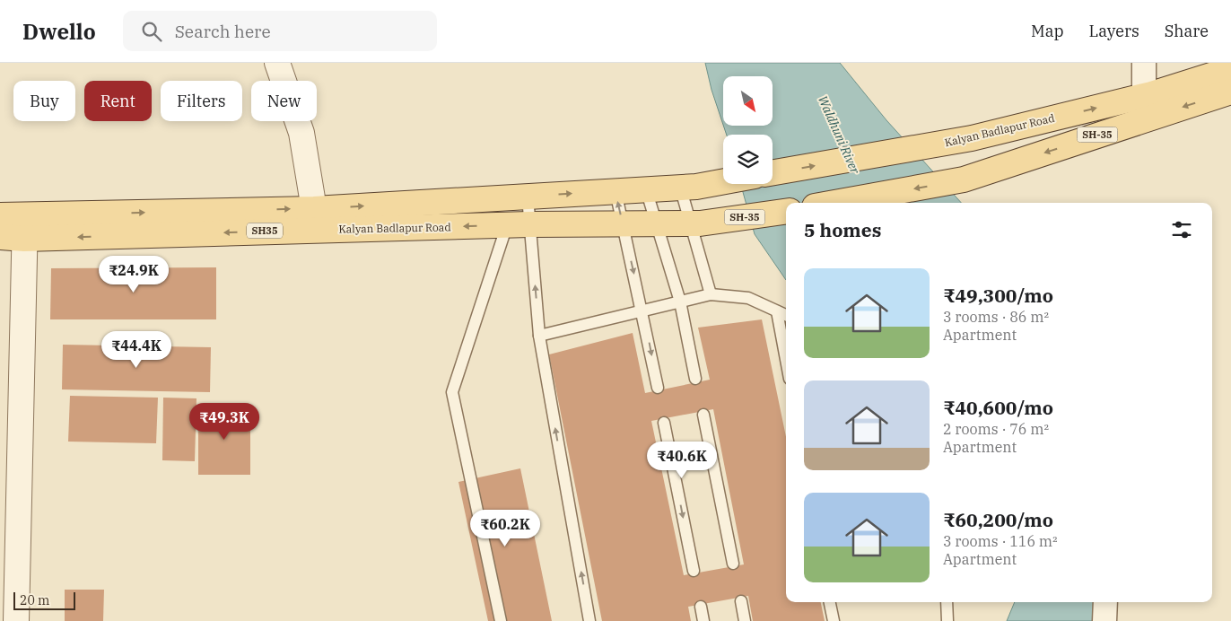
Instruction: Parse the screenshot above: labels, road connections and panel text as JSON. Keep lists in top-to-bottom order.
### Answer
{
  "streets": {
    "main road": ["Kalyan Badlapur Road", "SH-35", "SH35"]
  },
  "water": ["Waldhuni River"],
  "scale_bar": "20 m",
  "north": "bottom right",
  "page": {
    "header": "Dwello",
    "search": "Search here",
    "nav": ["Map", "Layers", "Share"],
    "chip": [
      "Buy",
      "Rent",
      "Filters",
      "New"
    ],
    "heading": "5 homes",
    "price": [
      "₹24.9K",
      "₹44.4K",
      "₹49.3K",
      "₹40.6K",
      "₹60.2K"
    ],
    "list": [
      {
        "name": "₹49,300/mo",
        "note": "3 rooms · 86 m² · Apartment"
      },
      {
        "name": "₹40,600/mo",
        "note": "2 rooms · 76 m² · Apartment"
      },
      {
        "name": "₹60,200/mo",
        "note": "3 rooms · 116 m² · Apartment"
      }
    ],
    "scale": "20 m"
  }
}
